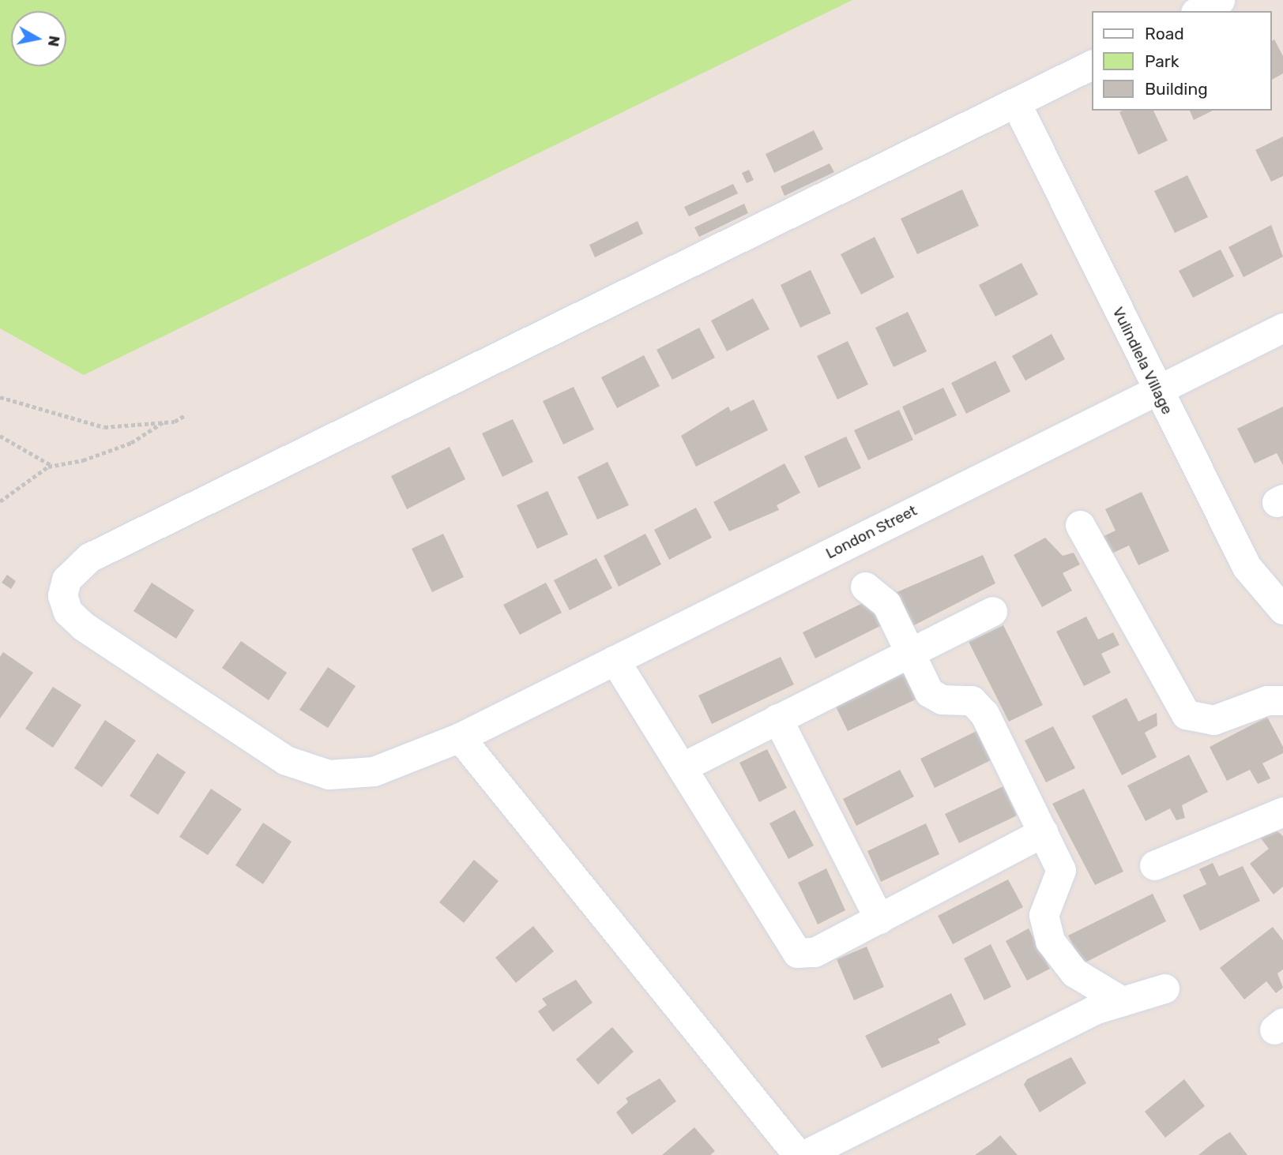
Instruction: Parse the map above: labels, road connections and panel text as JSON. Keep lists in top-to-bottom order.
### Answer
{
  "streets": {
    "street": ["Vulindlela Village", "London Street"]
  },
  "crossings": [
    ["Vulindlela Village", "London Street"]
  ],
  "legend": ["Road", "Park", "Building"],
  "north": "right"
}
